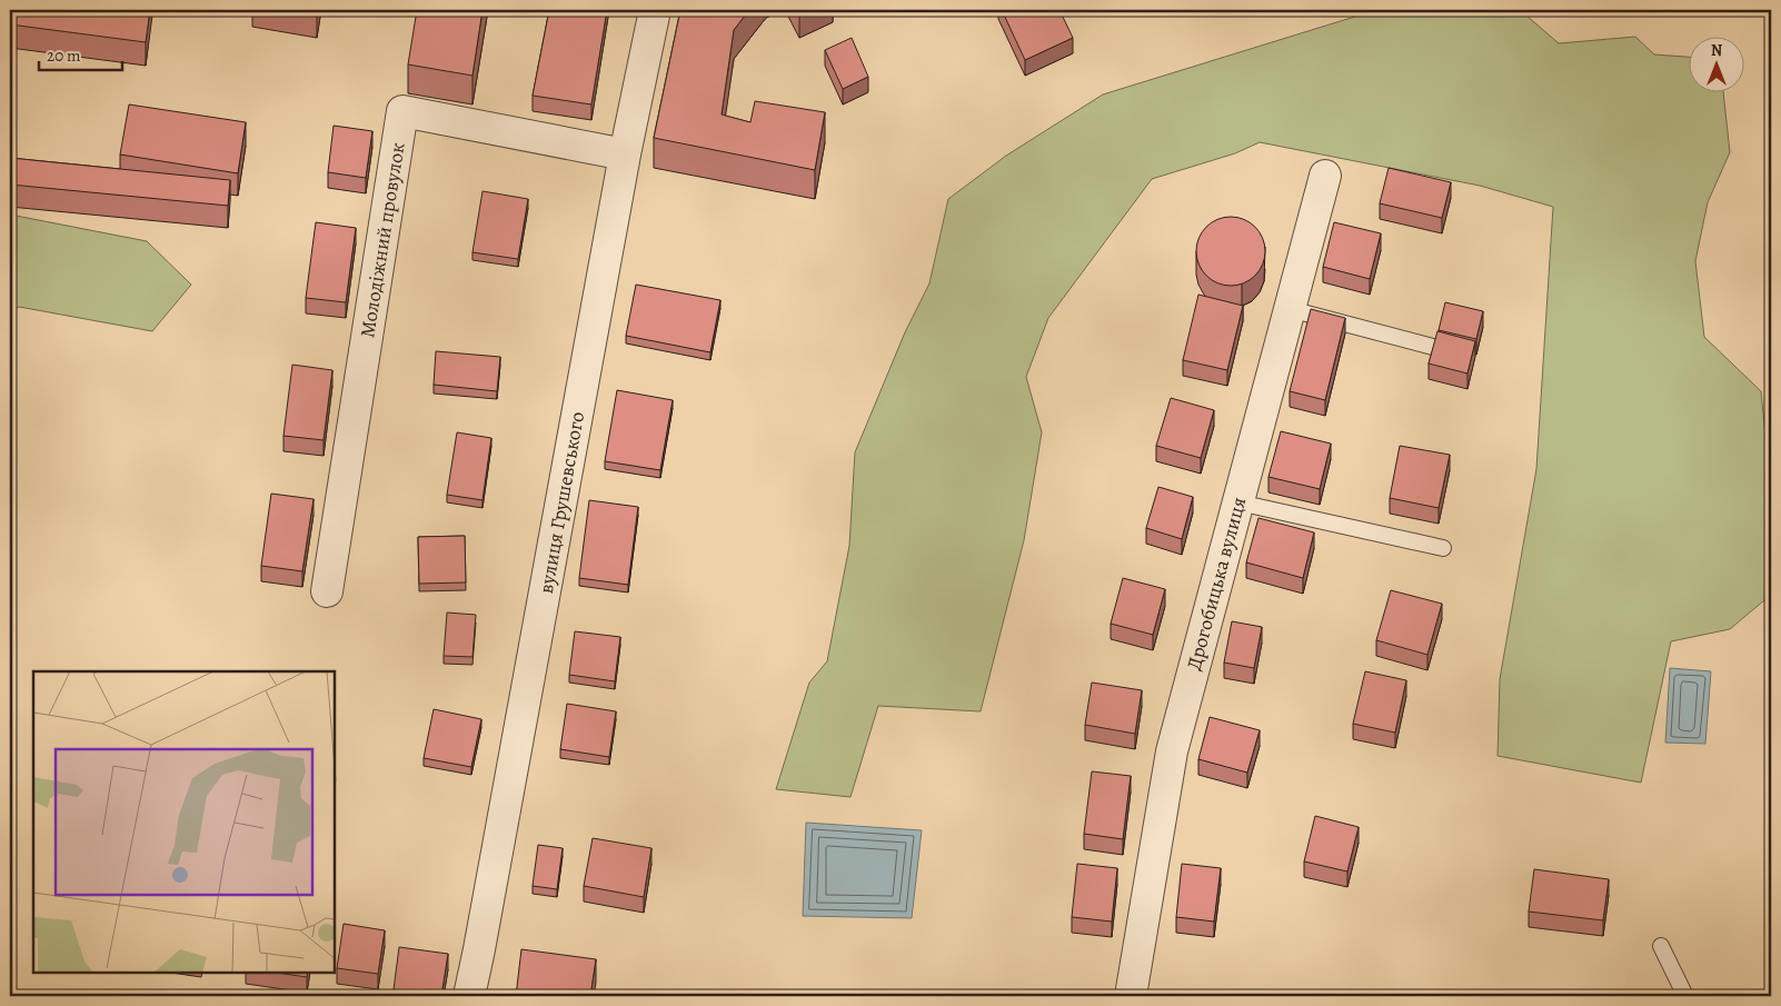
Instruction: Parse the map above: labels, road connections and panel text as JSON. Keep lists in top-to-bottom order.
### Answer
{
  "streets": {
    "street": ["Молодіжний провулок", "вулиця Грушевського", "Дрогобицька вулиця"]
  },
  "crossings": [
    ["Молодіжний провулок", "вулиця Грушевського"]
  ],
  "scale_bar": "20 m",
  "north": "top"
}
